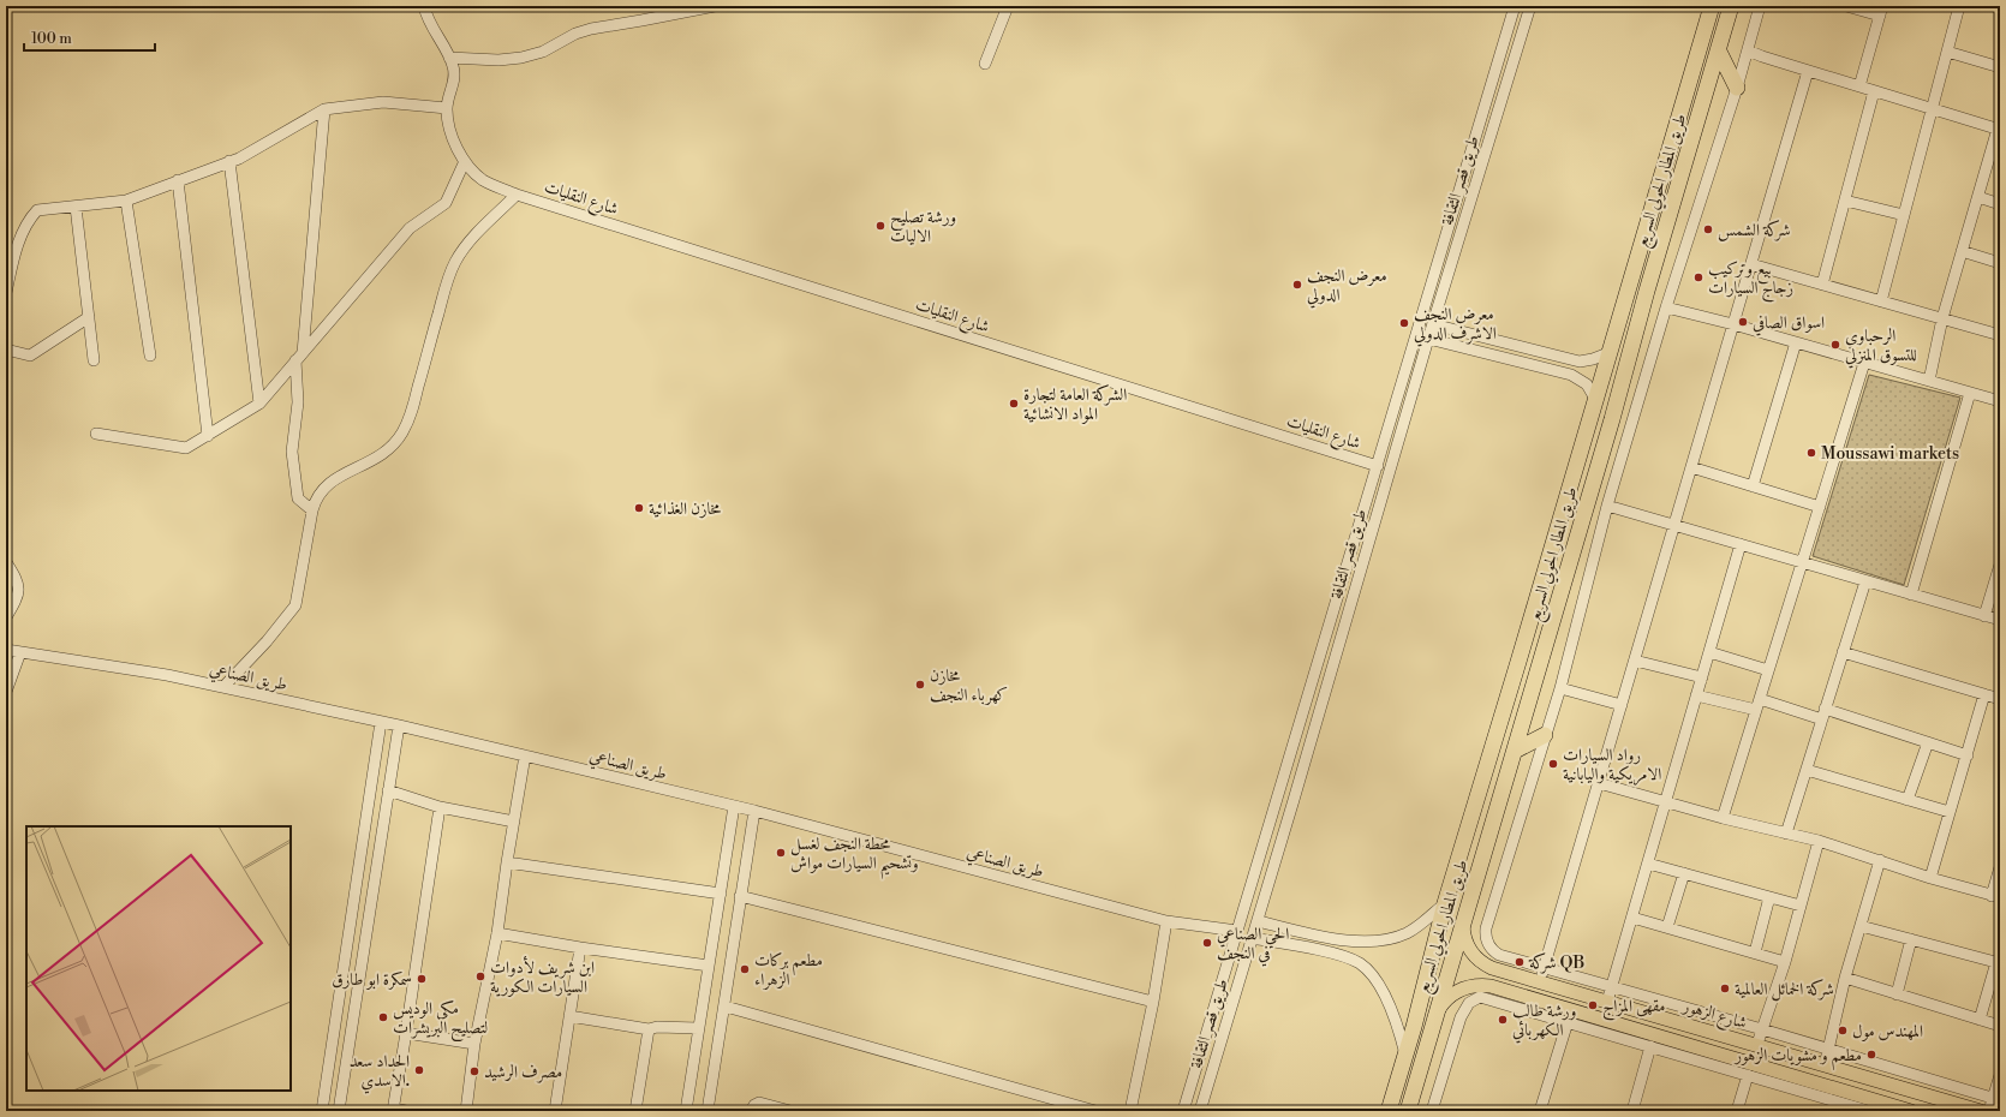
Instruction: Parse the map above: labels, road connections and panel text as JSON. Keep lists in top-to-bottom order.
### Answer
{
  "streets": {
    "highway": ["طريق المطار الحولي السريع"],
    "main road": ["شارع الزهور"],
    "street": ["طريق قصر الثقافة", "شارع النقليات", "طريق الصناعي"]
  },
  "crossings": [
    ["طريق قصر الثقافة", "شارع النقليات"],
    ["طريق قصر الثقافة", "طريق الصناعي"],
    ["طريق المطار الحولي السريع", "شارع الزهور"]
  ],
  "places": [
    "ورشة تصليح الاليات",
    "شركة الشمس",
    "بيع وتركيب زجاج السيارات",
    "معرض النجف الدولي",
    "اسواق الصافي",
    "معرض النجف الاشرف الدولي",
    "الرحباوي للتسوق المنزلي",
    "الشركة العامة لتجارة المواد الانشائية",
    "Moussawi markets",
    "مخازن الغذائية",
    "مخازن كهرباء النجف",
    "رواد السيارات الامريكية واليابانية",
    "محطة النجف لغسل وتشحيم السيارات مواش",
    "الحي الصناعي في النجف",
    "شركة QB",
    "مطعم بركات الزهراء",
    "ابن شريف لأدوات السيارات الكورية",
    "سمكرة ابو طارق",
    "شركة الخمائل العالمية",
    "مقهى المزاج",
    "مكي الوديس لتصليح البريشرات",
    "ورشة طالب الكهربائي",
    "المهندس مول",
    "مطعم و مشويات الزهور",
    "الحداد سعد الاسدي.",
    "مصرف الرشيد"
  ],
  "scale_bar": "100 m"
}
